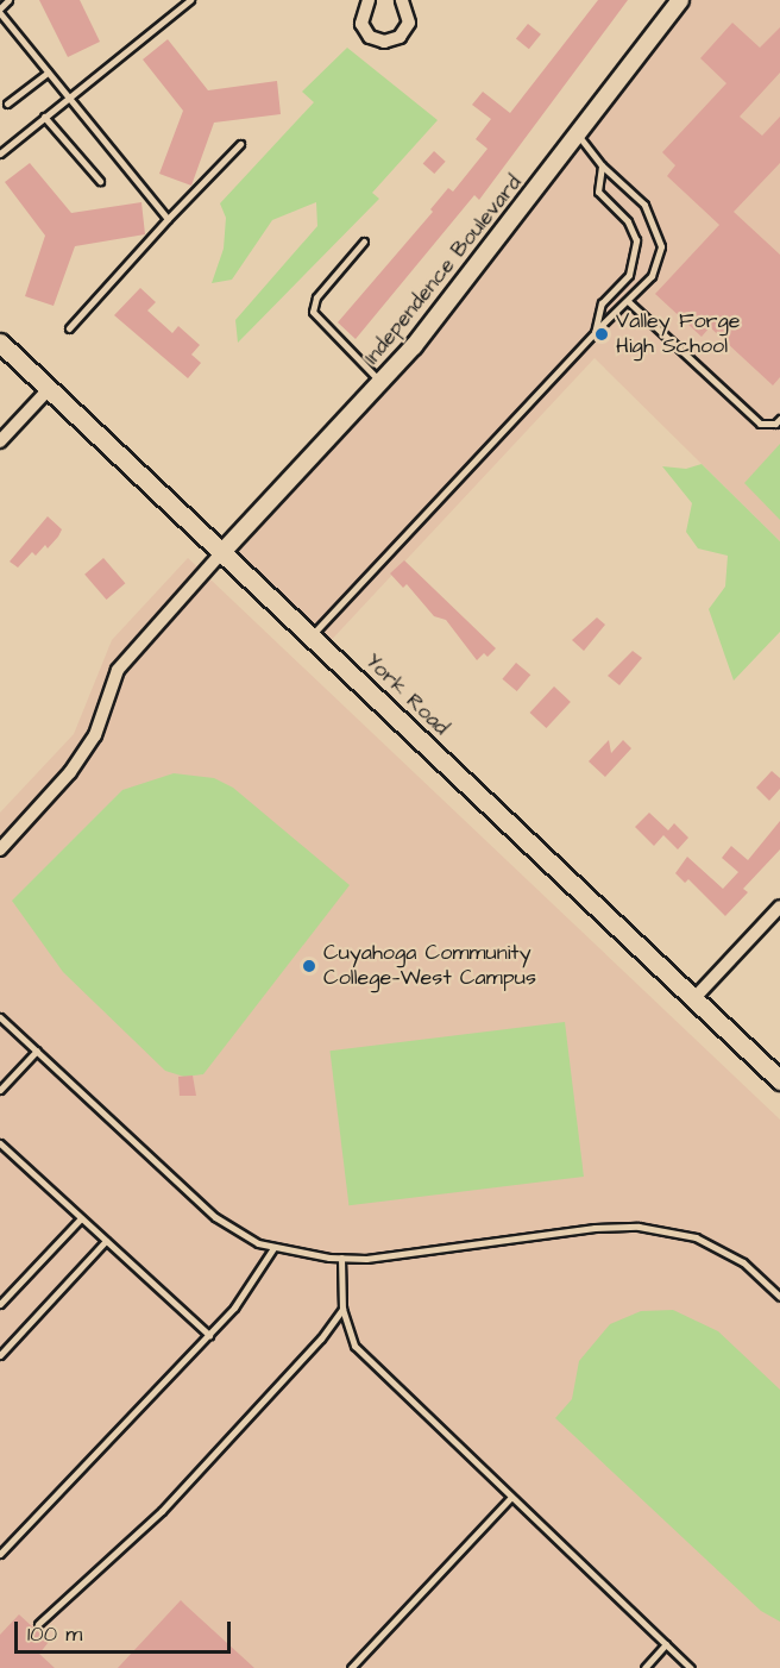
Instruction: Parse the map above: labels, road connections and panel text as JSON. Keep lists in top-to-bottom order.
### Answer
{
  "streets": {
    "main road": ["York Road"],
    "street": ["Independence Boulevard"]
  },
  "crossings": [
    ["Independence Boulevard", "York Road"]
  ],
  "places": ["Valley Forge High School", "Cuyahoga Community College—West Campus"],
  "scale_bar": "100 m"
}
